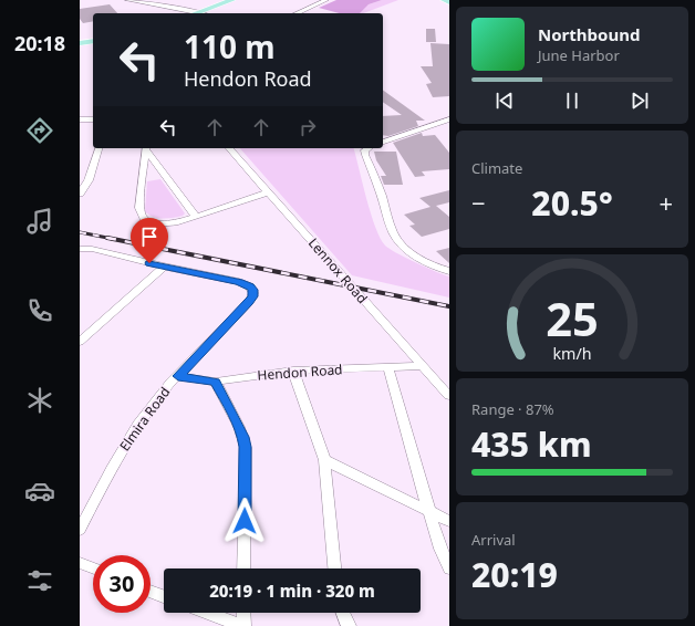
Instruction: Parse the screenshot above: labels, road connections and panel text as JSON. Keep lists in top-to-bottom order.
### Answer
{
  "streets": {
    "street": ["Lennox Road", "Hendon Road", "Elmira Road"]
  },
  "crossings": [
    ["Lennox Road", "Hendon Road"],
    ["Hendon Road", "Elmira Road"]
  ],
  "page": {
    "tabs": "20:18",
    "turn": ["110 m", "Hendon Road"],
    "song": ["Northbound", "June Harbor"],
    "tile": [
      "Climate",
      ["Range · 87%", "435 km"],
      ["Arrival", "20:19"]
    ],
    "heat": ["−", "20.5°", "+"],
    "limit": "30",
    "trip": "20:19 · 1 min · 320 m",
    "gauge": ["25", "km/h"]
  }
}
